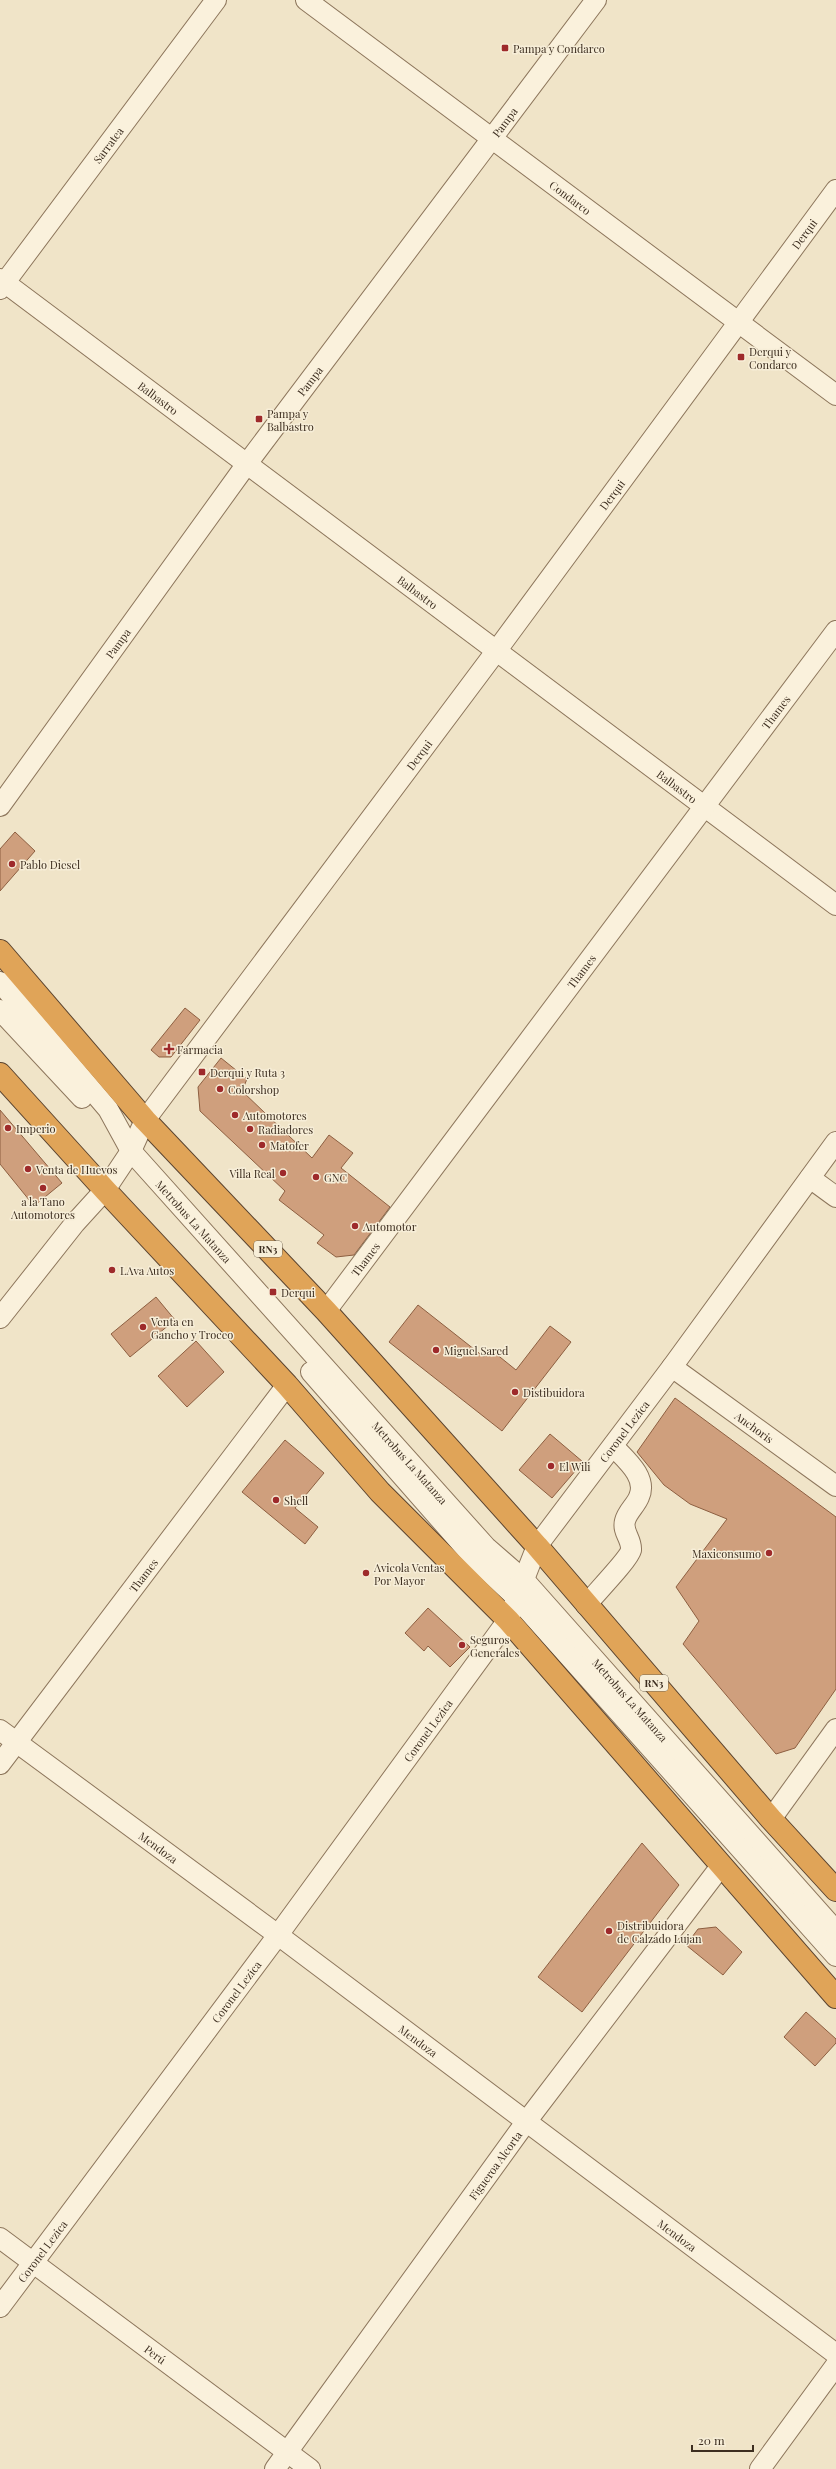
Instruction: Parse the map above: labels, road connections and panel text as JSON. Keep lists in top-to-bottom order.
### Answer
{
  "streets": {
    "highway": ["RN3"],
    "street": [
      "Pampa",
      "Sarratea",
      "Condarco",
      "Derqui",
      "Balbastro",
      "Thames",
      "Metrobus La Matanza",
      "Anchoris",
      "Coronel Lezica",
      "Mendoza",
      "Figueroa Alcorta",
      "Perú"
    ]
  },
  "crossings": [
    ["Pampa", "Condarco"],
    ["Pampa", "Balbastro"],
    ["Sarratea", "Balbastro"],
    ["Condarco", "Derqui"],
    ["Derqui", "Balbastro"],
    ["Derqui", "Metrobus La Matanza"],
    ["Derqui", "RN3"],
    ["Balbastro", "Thames"],
    ["Thames", "RN3"],
    ["Thames", "Mendoza"],
    ["Metrobus La Matanza", "Coronel Lezica"],
    ["RN3", "Coronel Lezica"],
    ["Anchoris", "Coronel Lezica"],
    ["Coronel Lezica", "Mendoza"],
    ["Coronel Lezica", "Perú"],
    ["Mendoza", "Figueroa Alcorta"],
    ["Figueroa Alcorta", "Perú"]
  ],
  "places": {
    "transit": [
      "Pampa y Condarco",
      "Derqui y Condarco",
      "Pampa y Balbastro",
      "Derqui y Ruta 3",
      "Derqui"
    ],
    "other": [
      "Pablo Diesel",
      "Colorshop",
      "Automotores",
      "Imperio",
      "Radiadores",
      "Matofer",
      "Venta de Huevos",
      "Villa Real",
      "GNC",
      "a la Tano Automotores",
      "Automotor",
      "LAva Autos",
      "Venta en Gancho y Troceo",
      "Miguel Sared",
      "Distibuidora",
      "El Wili",
      "Shell",
      "Maxiconsumo",
      "Avicola Ventas Por Mayor",
      "Seguros Generales",
      "Distribuidora de Calzado Lujan"
    ],
    "health": ["Farmacia"]
  },
  "scale_bar": "20 m"
}
